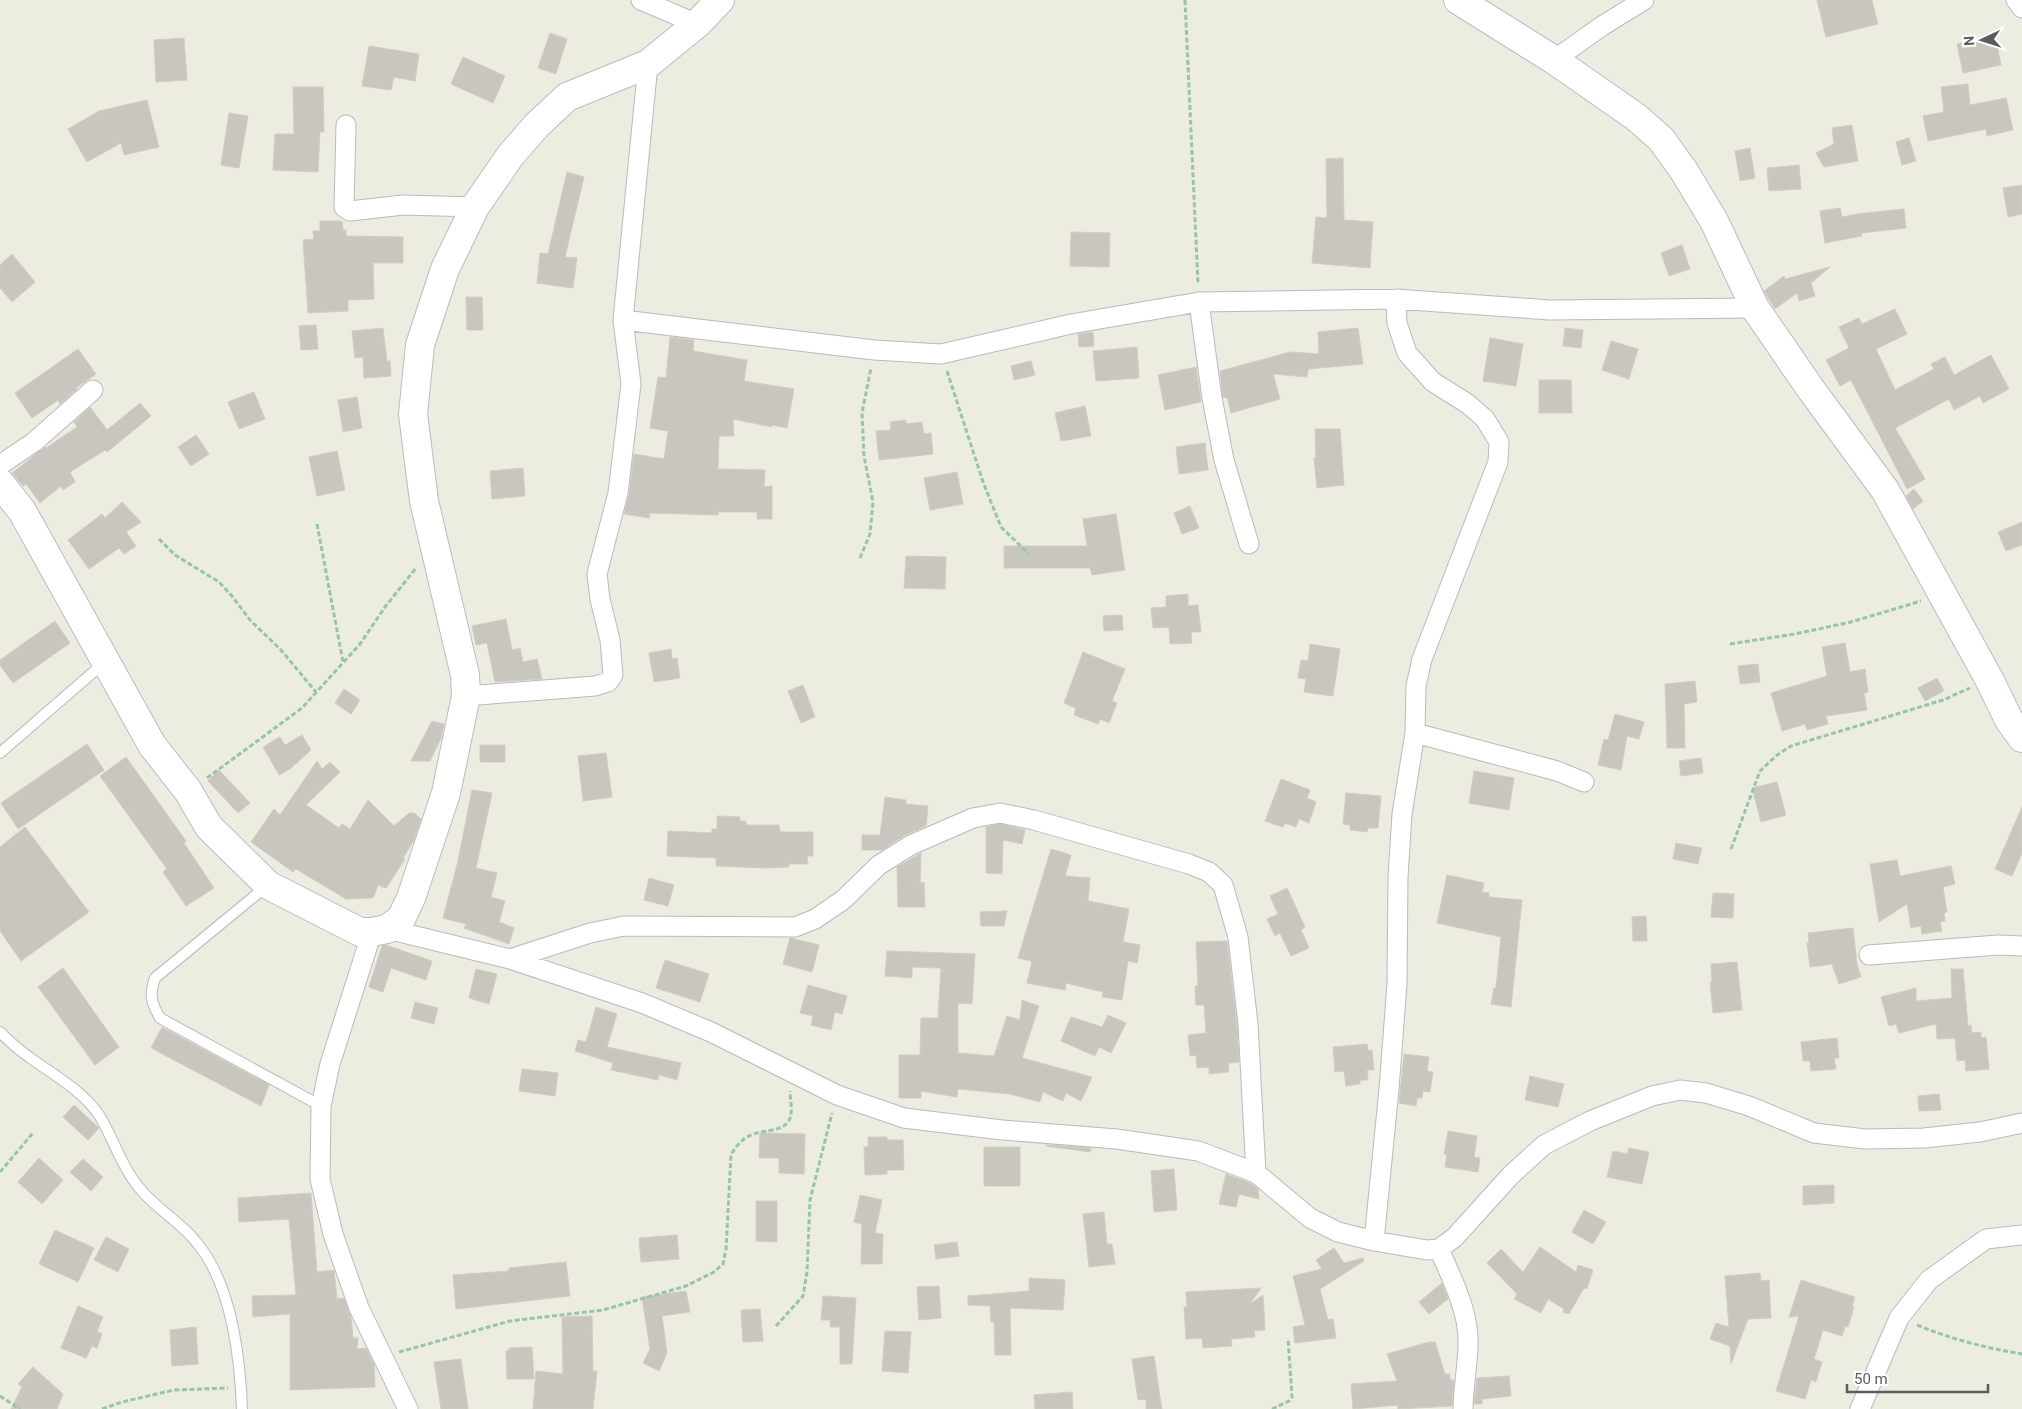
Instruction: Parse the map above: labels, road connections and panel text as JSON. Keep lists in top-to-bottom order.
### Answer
{
  "scale_bar": "50 m",
  "north": "left"
}
